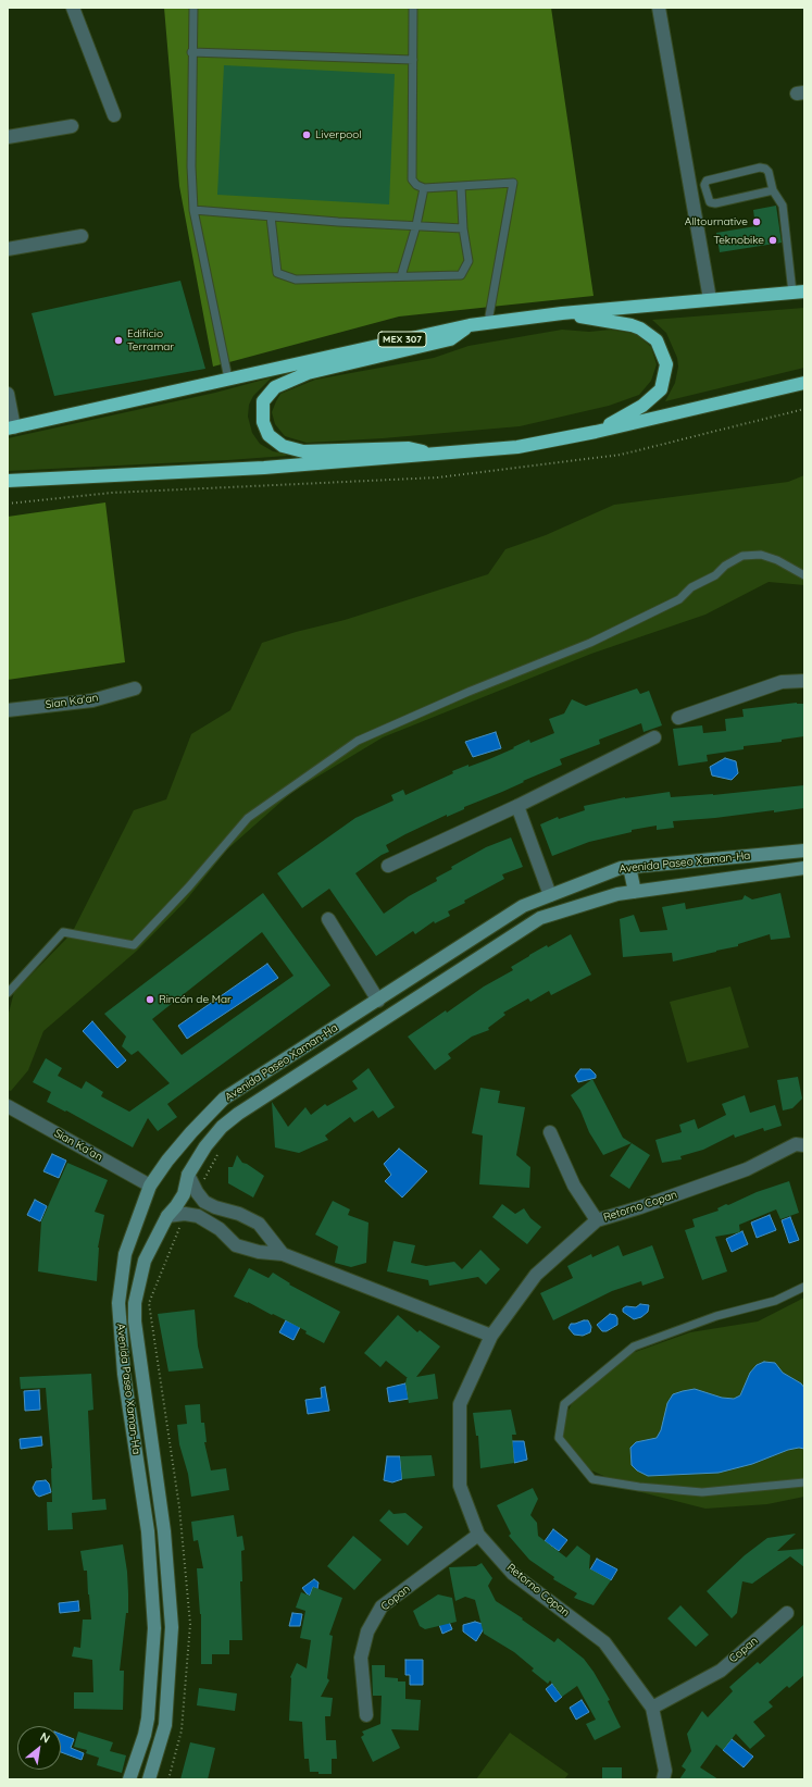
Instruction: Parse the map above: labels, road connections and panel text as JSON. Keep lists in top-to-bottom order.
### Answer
{
  "streets": {
    "highway": ["MEX 307"],
    "main road": ["Avenida Paseo Xaman-Ha"],
    "street": ["Sian Ka'an", "Retorno Copan", "Copan"]
  },
  "crossings": [
    ["Sian Ka'an", "Avenida Paseo Xaman-Ha"],
    ["Retorno Copan", "Copan"]
  ],
  "places": [
    "Liverpool",
    "Alltournative",
    "Teknobike",
    "Edificio Terramar",
    "Rincón de Mar"
  ],
  "north": "top right"
}
